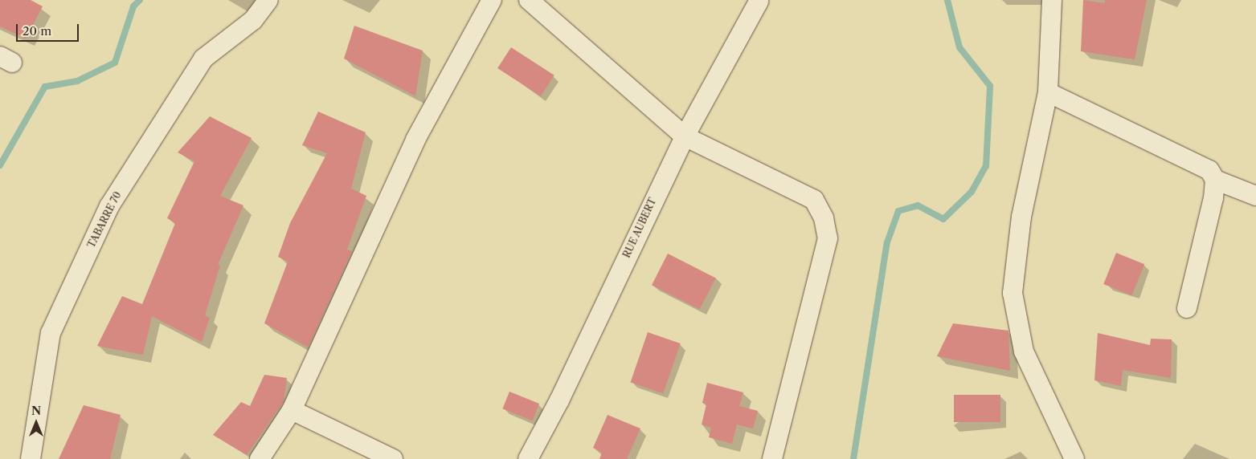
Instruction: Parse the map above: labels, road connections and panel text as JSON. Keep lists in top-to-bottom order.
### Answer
{
  "streets": {
    "street": ["TABARRE 70", "RUE AUBERT"]
  },
  "scale_bar": "20 m",
  "north": "top"
}
